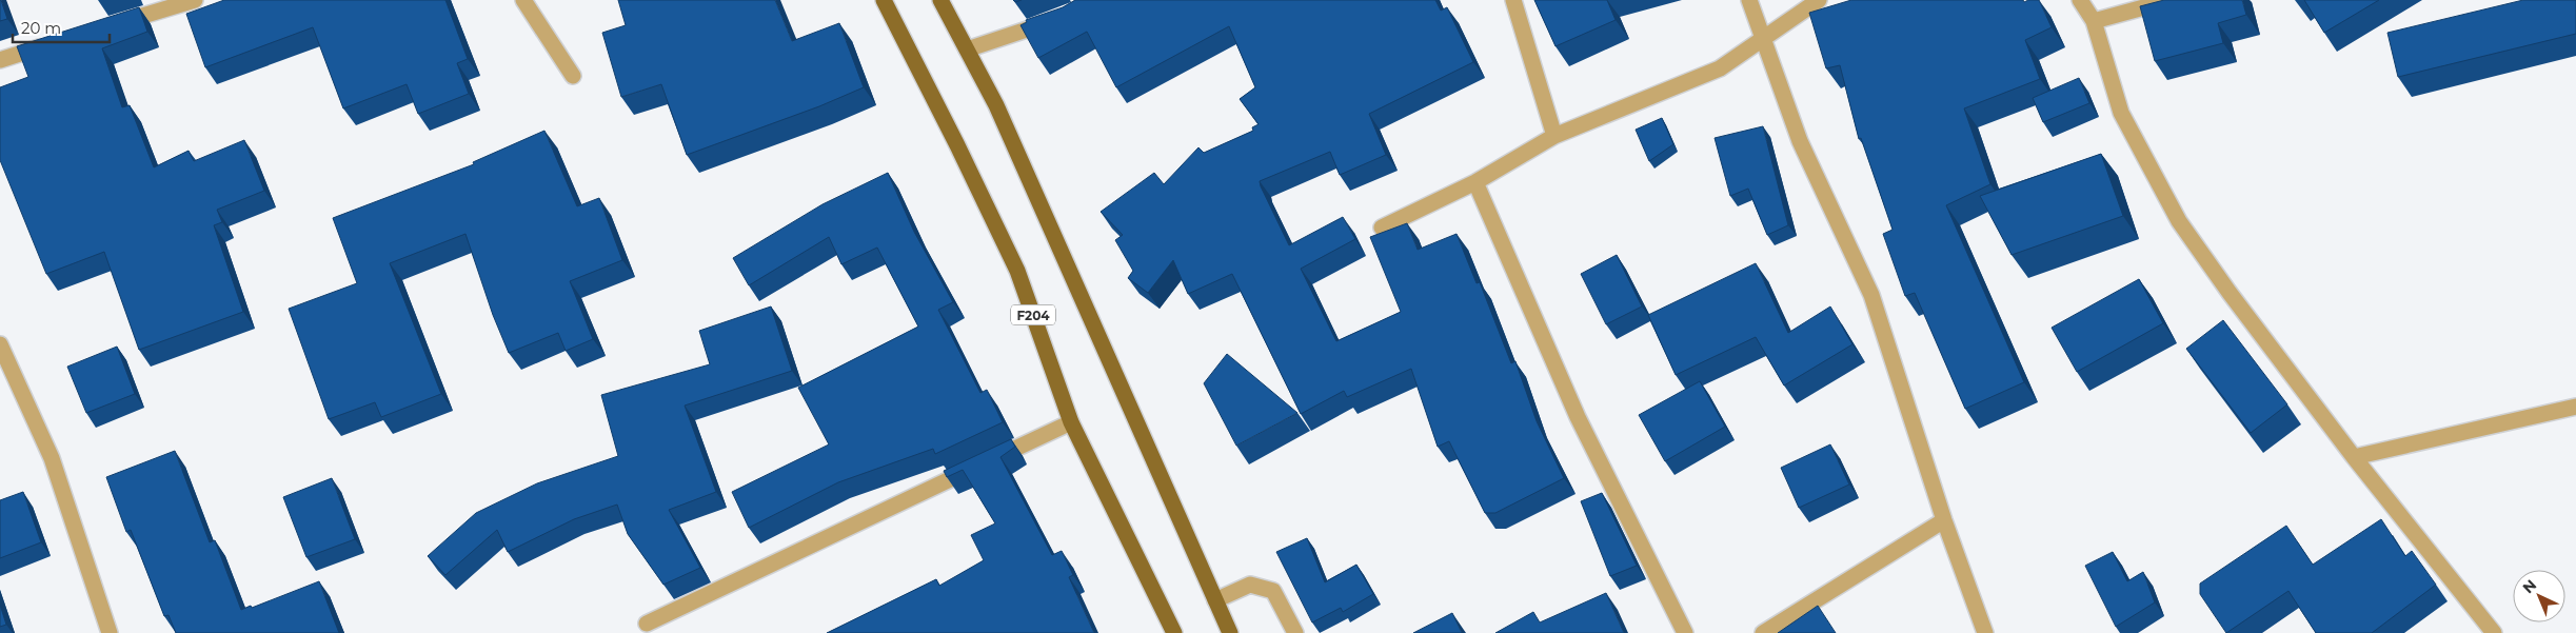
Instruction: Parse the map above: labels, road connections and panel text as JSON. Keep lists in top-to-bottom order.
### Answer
{
  "streets": {
    "main road": ["F204"]
  },
  "scale_bar": "20 m",
  "north": "top left"
}
